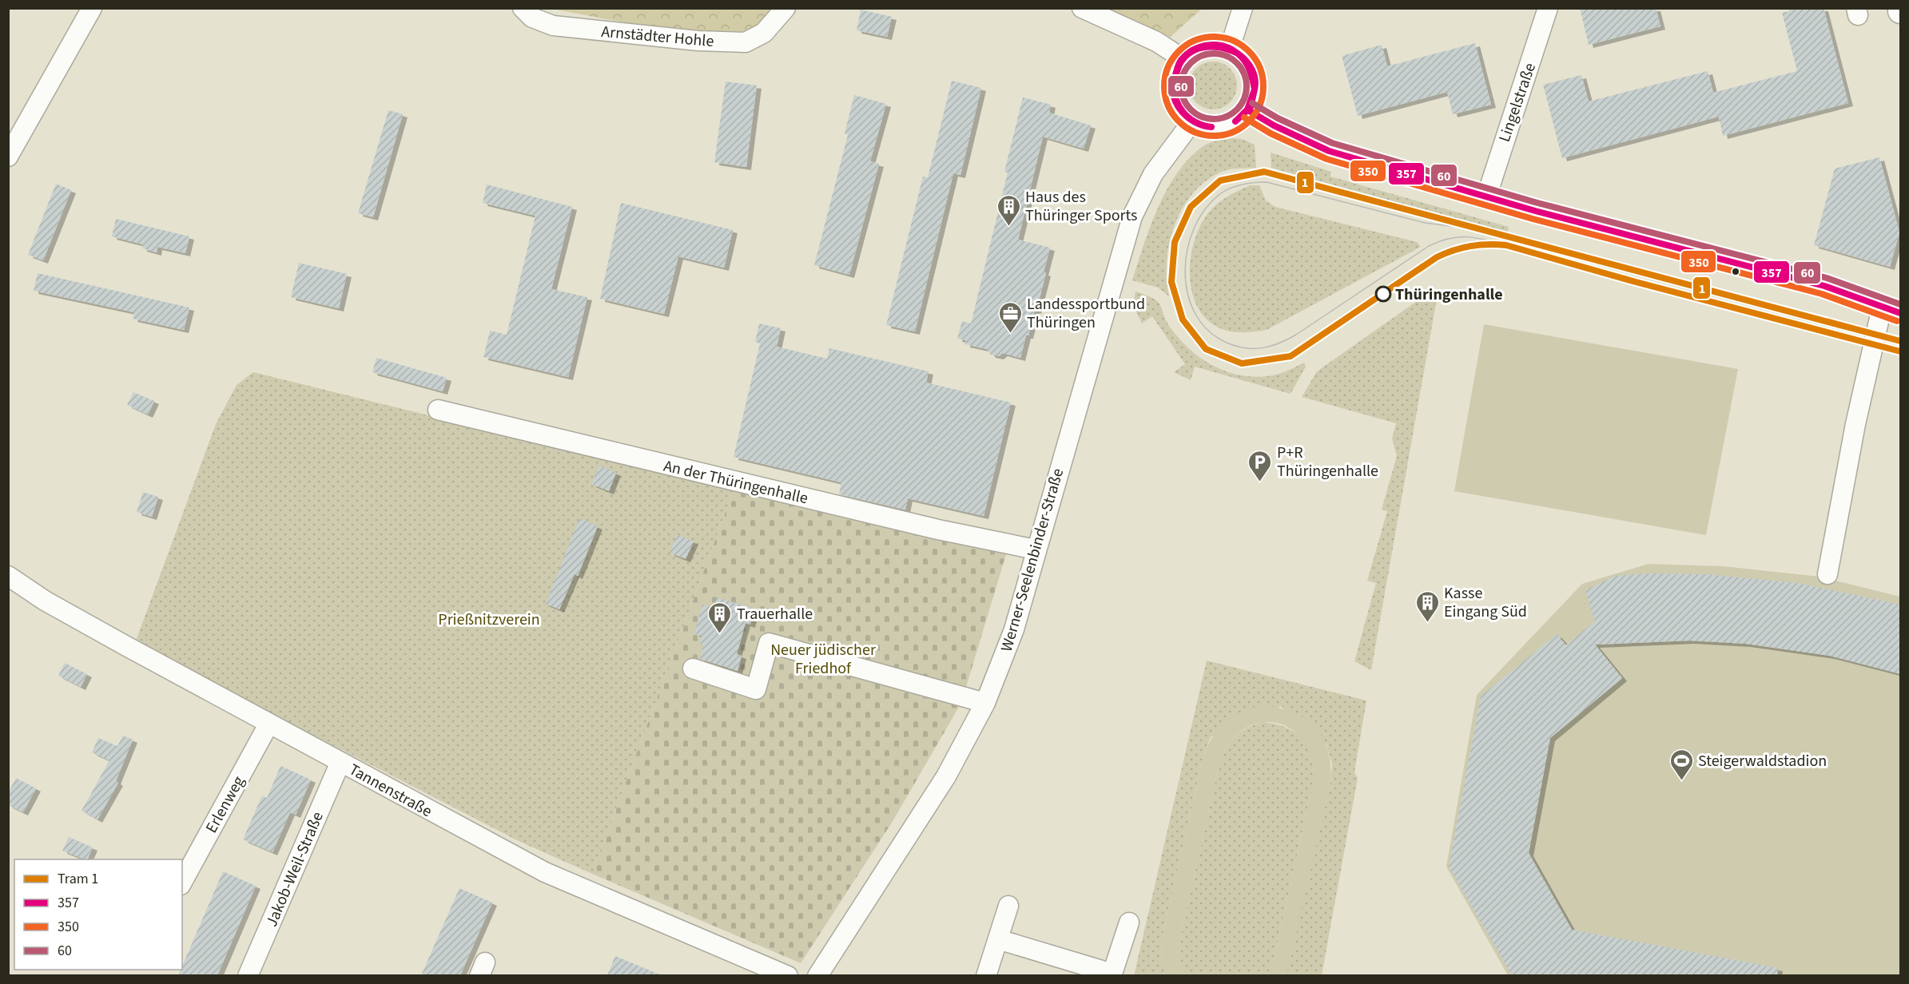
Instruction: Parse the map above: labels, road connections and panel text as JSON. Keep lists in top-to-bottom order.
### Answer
{
  "streets": {
    "street": [
      "Arnstädter Hohle",
      "Lingelstraße",
      "An der Thüringenhalle",
      "Werner-Seelenbinder-Straße",
      "Tannenstraße",
      "Erlenweg",
      "Jakob-Weil-Straße"
    ]
  },
  "crossings": [
    ["An der Thüringenhalle", "Werner-Seelenbinder-Straße"],
    ["Tannenstraße", "Erlenweg"],
    ["Tannenstraße", "Jakob-Weil-Straße"]
  ],
  "parks": ["Prießnitzverein", "Neuer jüdischer Friedhof"],
  "places": {
    "building": ["Haus des Thüringer Sports", "Kasse Eingang Süd", "Trauerhalle"],
    "other": ["Thüringenhalle"],
    "office": ["Landessportbund Thüringen"],
    "parking": ["P+R Thüringenhalle"],
    "sports": ["Steigerwaldstadion"]
  },
  "lines": [
    "transit line 350",
    "transit line 357",
    "transit line 60",
    "tram line 1"
  ],
  "legend": [
    "Tram 1",
    "357",
    "350",
    "60"
  ]
}
